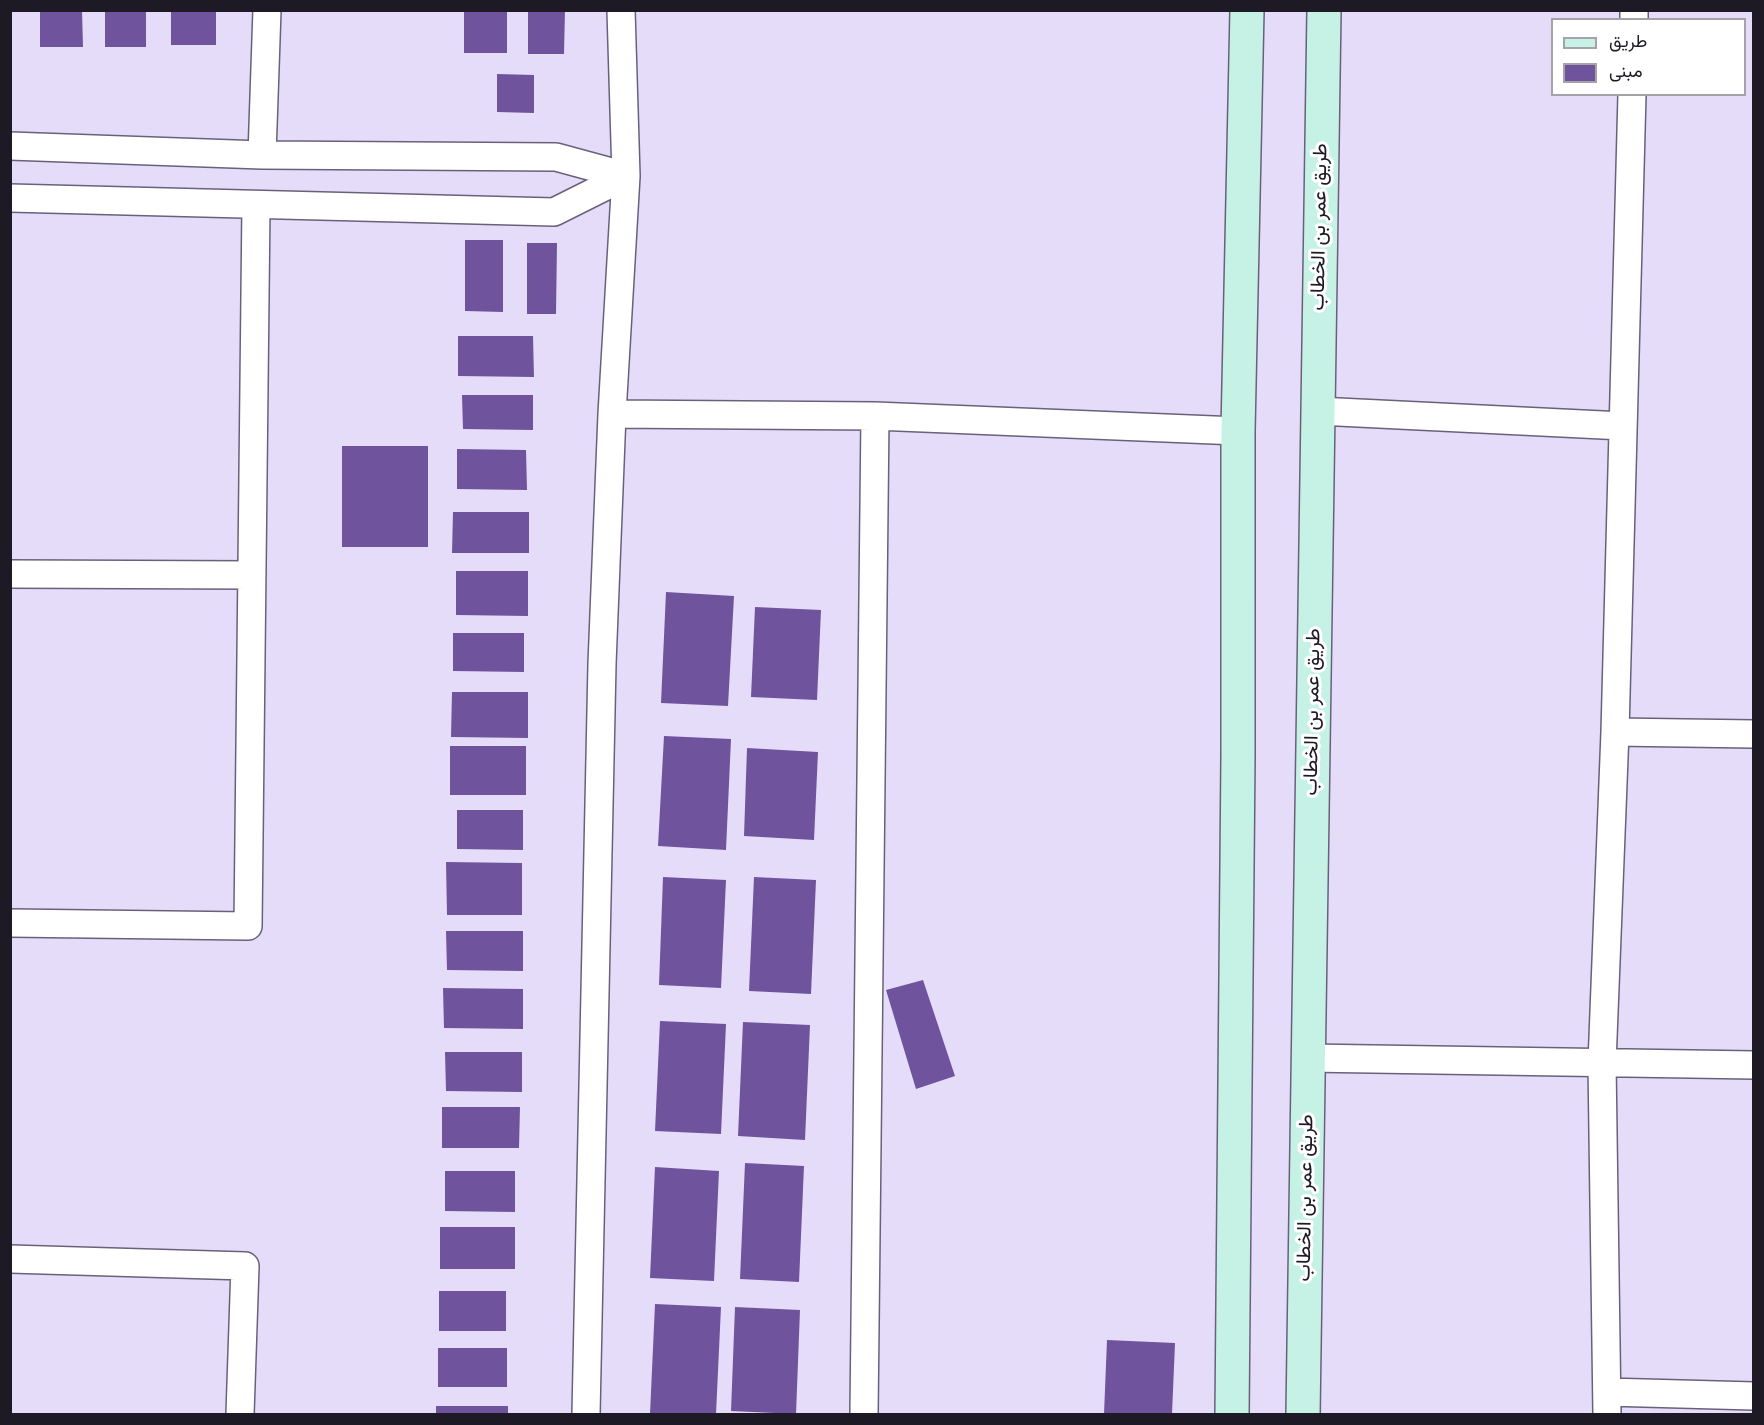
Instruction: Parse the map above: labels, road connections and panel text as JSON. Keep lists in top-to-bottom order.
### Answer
{
  "streets": {
    "main road": ["طريق عمر بن الخطاب"]
  },
  "legend": ["طريق", "مبنى"]
}
